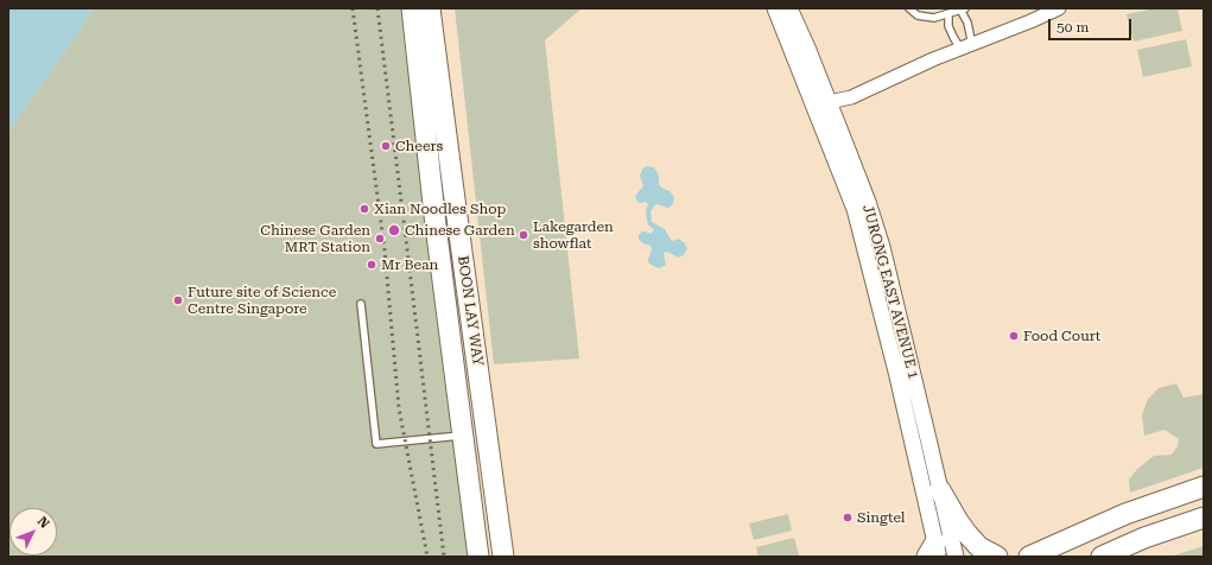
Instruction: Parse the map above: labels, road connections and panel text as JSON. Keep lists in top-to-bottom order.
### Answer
{
  "streets": {
    "main road": ["BOON LAY WAY"],
    "street": ["JURONG EAST AVENUE 1"]
  },
  "places": [
    "Cheers",
    "Xian Noodles Shop",
    "Chinese Garden",
    "Lakegarden showflat",
    "Chinese Garden MRT Station",
    "Mr Bean",
    "Future site of Science Centre Singapore",
    "Food Court",
    "Singtel"
  ],
  "scale_bar": "50 m",
  "north": "top right"
}
